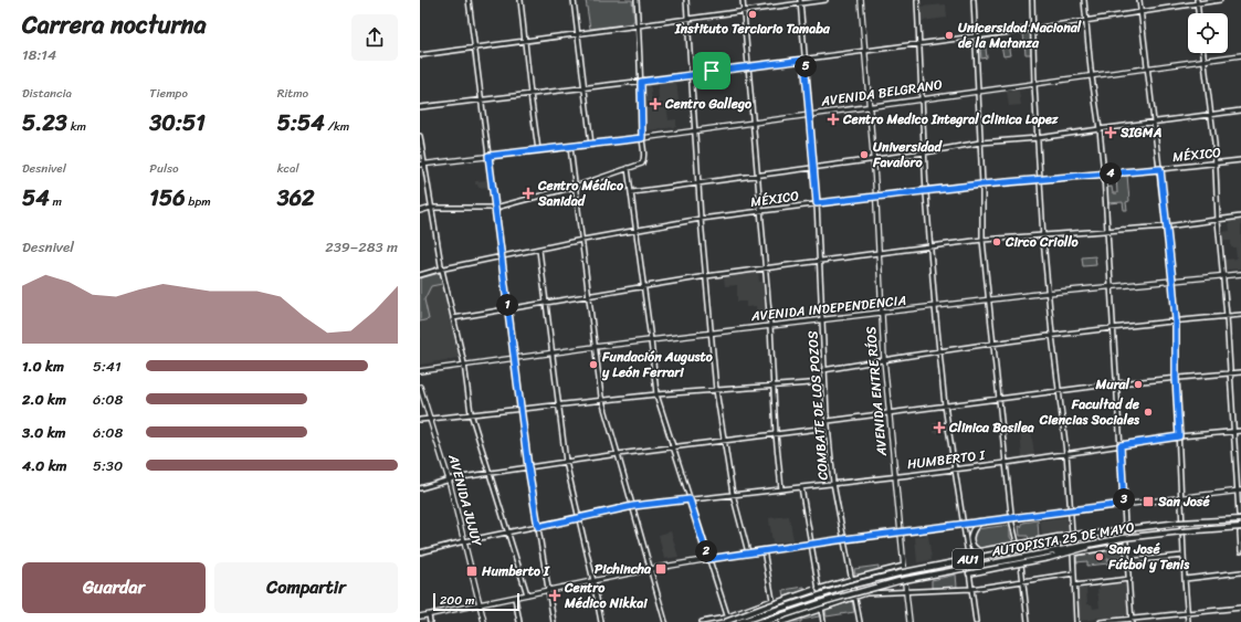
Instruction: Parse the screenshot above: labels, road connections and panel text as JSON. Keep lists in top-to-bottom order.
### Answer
{
  "streets": {
    "highway": ["AUTOPISTA 25 DE MAYO", "AU1"],
    "main road": [
      "AVENIDA BELGRANO",
      "AVENIDA INDEPENDENCIA",
      "AVENIDA ENTRE RÍOS",
      "AVENIDA JUJUY"
    ],
    "street": ["MÉXICO", "COMBATE DE LOS POZOS", "HUMBERTO I"]
  },
  "crossings": [
    ["AVENIDA BELGRANO", "AVENIDA ENTRE RÍOS"],
    ["AVENIDA BELGRANO", "COMBATE DE LOS POZOS"],
    ["MÉXICO", "AVENIDA ENTRE RÍOS"],
    ["MÉXICO", "COMBATE DE LOS POZOS"],
    ["AVENIDA INDEPENDENCIA", "AVENIDA ENTRE RÍOS"],
    ["AVENIDA INDEPENDENCIA", "COMBATE DE LOS POZOS"],
    ["AVENIDA ENTRE RÍOS", "HUMBERTO I"],
    ["COMBATE DE LOS POZOS", "HUMBERTO I"],
    ["HUMBERTO I", "AVENIDA JUJUY"]
  ],
  "places": {
    "other": [
      "Instituto Terciario Tamaba",
      "Unicersidad Nacional de la Matanza",
      "Universidad Favaloro",
      "Circo Criollo",
      "Fundación Augusto y León Ferrari",
      "Mural",
      "Facultad de Ciencias Sociales",
      "San José Fútbol y Tenis"
    ],
    "health": [
      "Centro Gallego",
      "Centro Medico Integral Clinica Lopez",
      "SIGMA",
      "Centro Médico Sanidad",
      "Clinica Basilea",
      "Centro Médico Nikkai"
    ],
    "transit": ["San José", "Pichincha", "Humberto I"]
  },
  "scale_bar": "200 m",
  "page": {
    "heading": ["Carrera nocturna", "18:14"],
    "pins": [
      "5",
      "4",
      "1",
      "3",
      "2"
    ],
    "stats": [
      ["Distancia", "5.23 km"],
      ["Tiempo", "30:51"],
      ["Ritmo", "5:54 /km"],
      ["Desnivel", "54 m"],
      ["Pulso", "156 bpm"],
      ["kcal", "362"]
    ],
    "chart": ["Desnivel", "239–283 m"],
    "list": [
      {
        "name": "1.0 km",
        "note": "5:41"
      },
      {
        "name": "2.0 km",
        "note": "6:08"
      },
      {
        "name": "3.0 km",
        "note": "6:08"
      },
      {
        "name": "4.0 km",
        "note": "5:30"
      }
    ],
    "buttons": ["Guardar", "Compartir"],
    "scale": "200 m"
  }
}
